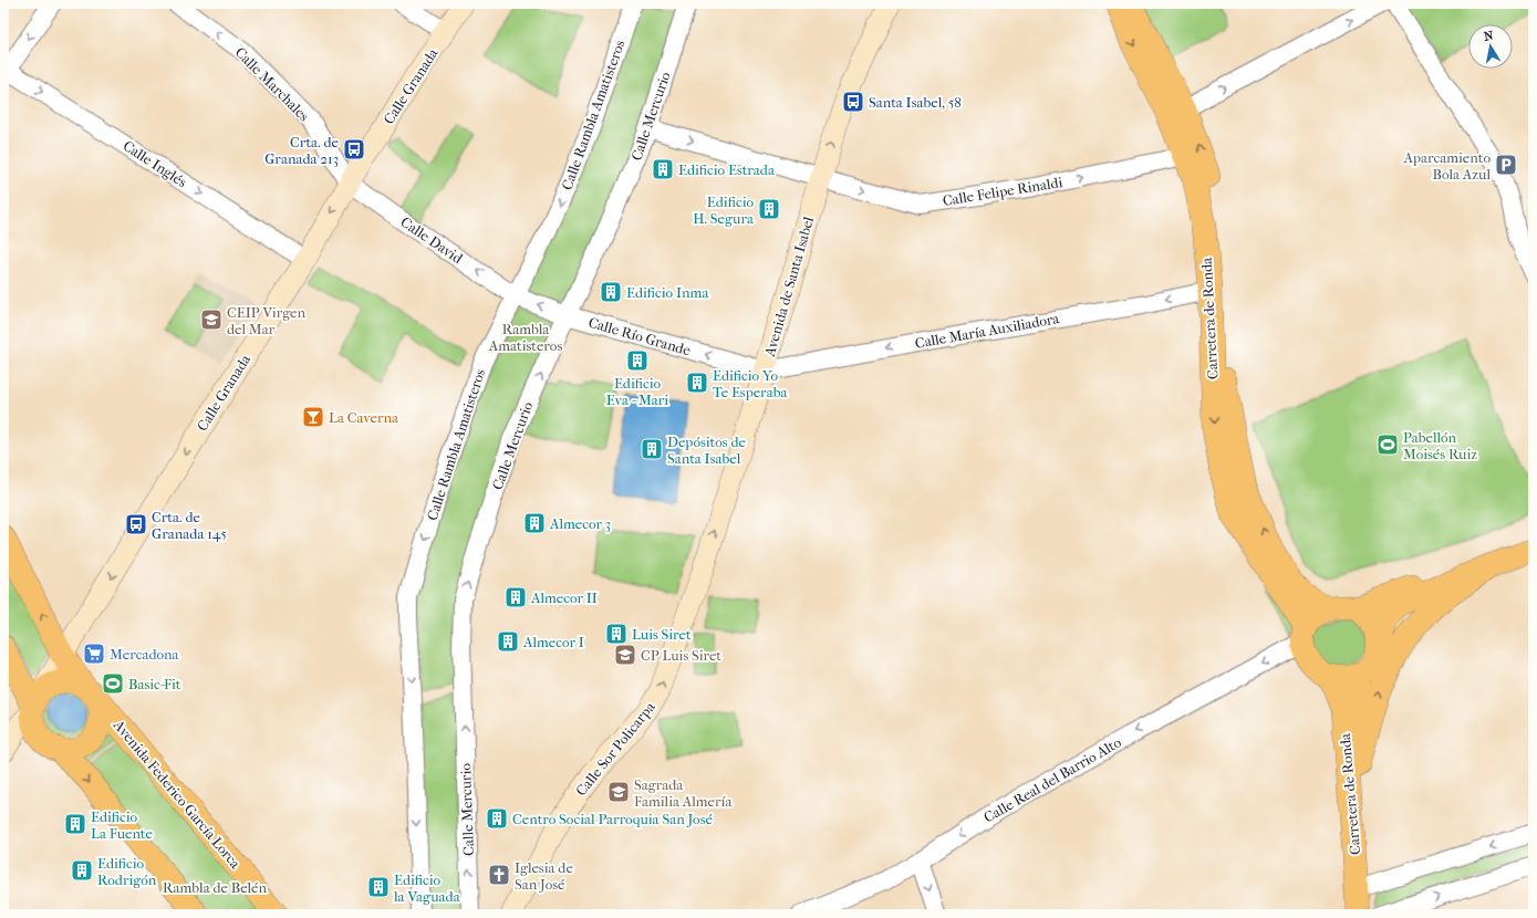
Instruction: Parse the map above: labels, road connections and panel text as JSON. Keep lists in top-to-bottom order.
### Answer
{
  "streets": {
    "main road": [
      "Calle Granada",
      "Avenida de Santa Isabel",
      "Carretera de Ronda",
      "Calle Sor Policarpa",
      "Avenida Federico García Lorca"
    ],
    "street": [
      "Calle Marchales",
      "Calle Rambla Amatisteros",
      "Calle Mercurio",
      "Calle Inglés",
      "Calle Felipe Rinaldi",
      "Calle David",
      "Calle María Auxiliadora",
      "Calle Río Grande",
      "Calle Real del Barrio Alto"
    ]
  },
  "crossings": [
    ["Calle Marchales", "Calle Granada"],
    ["Calle Marchales", "Calle David"],
    ["Calle Granada", "Calle Inglés"],
    ["Calle Granada", "Calle David"],
    ["Calle Granada", "Avenida Federico García Lorca"],
    ["Calle Rambla Amatisteros", "Calle David"],
    ["Calle Rambla Amatisteros", "Calle Río Grande"],
    ["Calle Mercurio", "Calle Felipe Rinaldi"],
    ["Calle Mercurio", "Calle Río Grande"],
    ["Calle Felipe Rinaldi", "Avenida de Santa Isabel"],
    ["Calle Felipe Rinaldi", "Carretera de Ronda"],
    ["Calle David", "Calle Río Grande"],
    ["Avenida de Santa Isabel", "Calle María Auxiliadora"],
    ["Avenida de Santa Isabel", "Calle Río Grande"],
    ["Avenida de Santa Isabel", "Calle Sor Policarpa"],
    ["Carretera de Ronda", "Calle María Auxiliadora"],
    ["Carretera de Ronda", "Calle Real del Barrio Alto"],
    ["Calle María Auxiliadora", "Calle Río Grande"]
  ],
  "one_way": [
    "Calle Marchales",
    "Calle Granada",
    "Calle Rambla Amatisteros",
    "Calle Mercurio",
    "Calle Inglés",
    "Calle Felipe Rinaldi",
    "Calle David",
    "Avenida de Santa Isabel",
    "Calle María Auxiliadora",
    "Calle Río Grande",
    "Calle Sor Policarpa",
    "Calle Real del Barrio Alto"
  ],
  "parks": ["Rambla Amatisteros", "Rambla de Belén"],
  "places": {
    "bus stop": ["Santa Isabel, 58", "Crta. de Granada 213", "Crta. de Granada 145"],
    "parking": ["Aparcamiento Bola Azul"],
    "building": [
      "Edificio Estrada",
      "Edificio H. Segura",
      "Edificio Inma",
      "Edificio Eva - Mari",
      "Edificio Yo Te Esperaba",
      "Depósitos de Santa Isabel",
      "Almecor 3",
      "Almecor II",
      "Luis Siret",
      "Almecor I",
      "Centro Social Parroquia San José",
      "Edificio La Fuente",
      "Edificio Rodrigón",
      "Edificio la Vaguada"
    ],
    "school or university": ["CEIP Virgen del Mar", "CP Luis Siret", "Sagrada Familia Almería"],
    "bar": ["La Caverna"],
    "sports": ["Pabellón Moisés Ruiz", "Basic-Fit"],
    "supermarket": ["Mercadona"],
    "church": ["Iglesia de San José"]
  },
  "north": "top"
}
